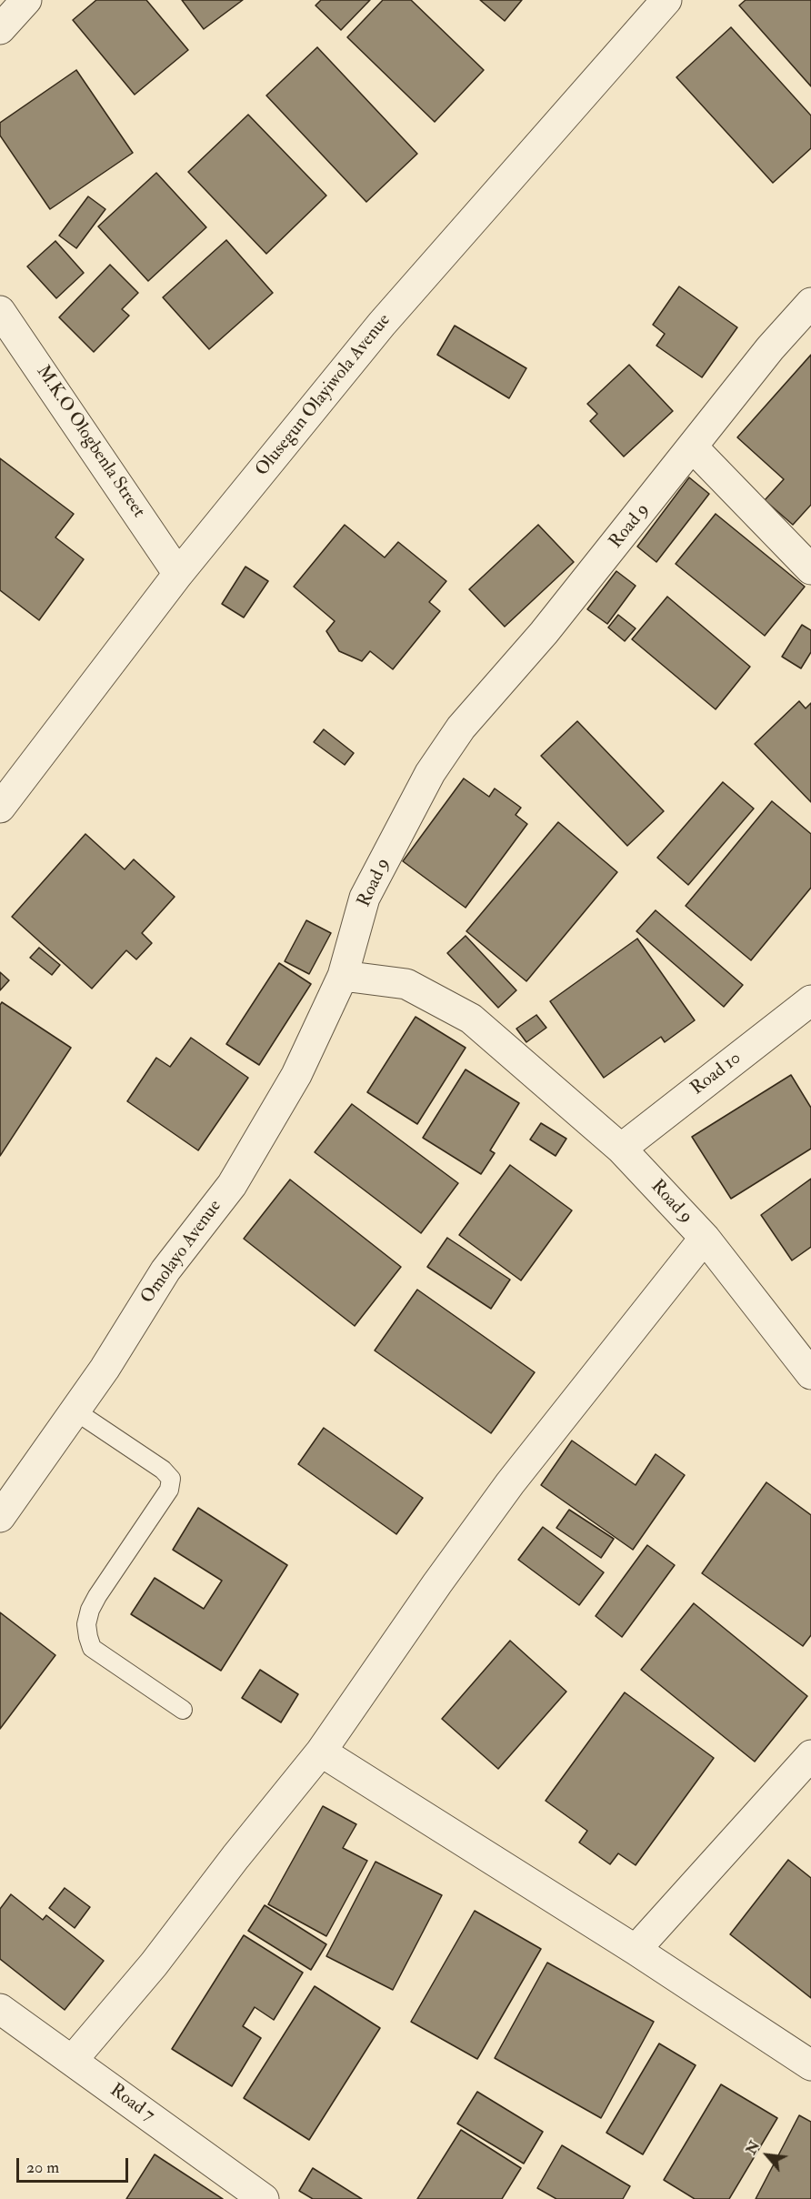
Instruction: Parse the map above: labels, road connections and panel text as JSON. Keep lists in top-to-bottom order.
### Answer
{
  "streets": {
    "street": [
      "Olusegun Olayiwola Avenue",
      "M.K.O Ologbenla Street",
      "Road 9",
      "Road 10",
      "Omolayo Avenue",
      "Road 7"
    ]
  },
  "crossings": [
    ["Olusegun Olayiwola Avenue", "M.K.O Ologbenla Street"],
    ["Road 9", "Road 10"],
    ["Road 9", "Omolayo Avenue"]
  ],
  "scale_bar": "20 m",
  "north": "top left"
}
